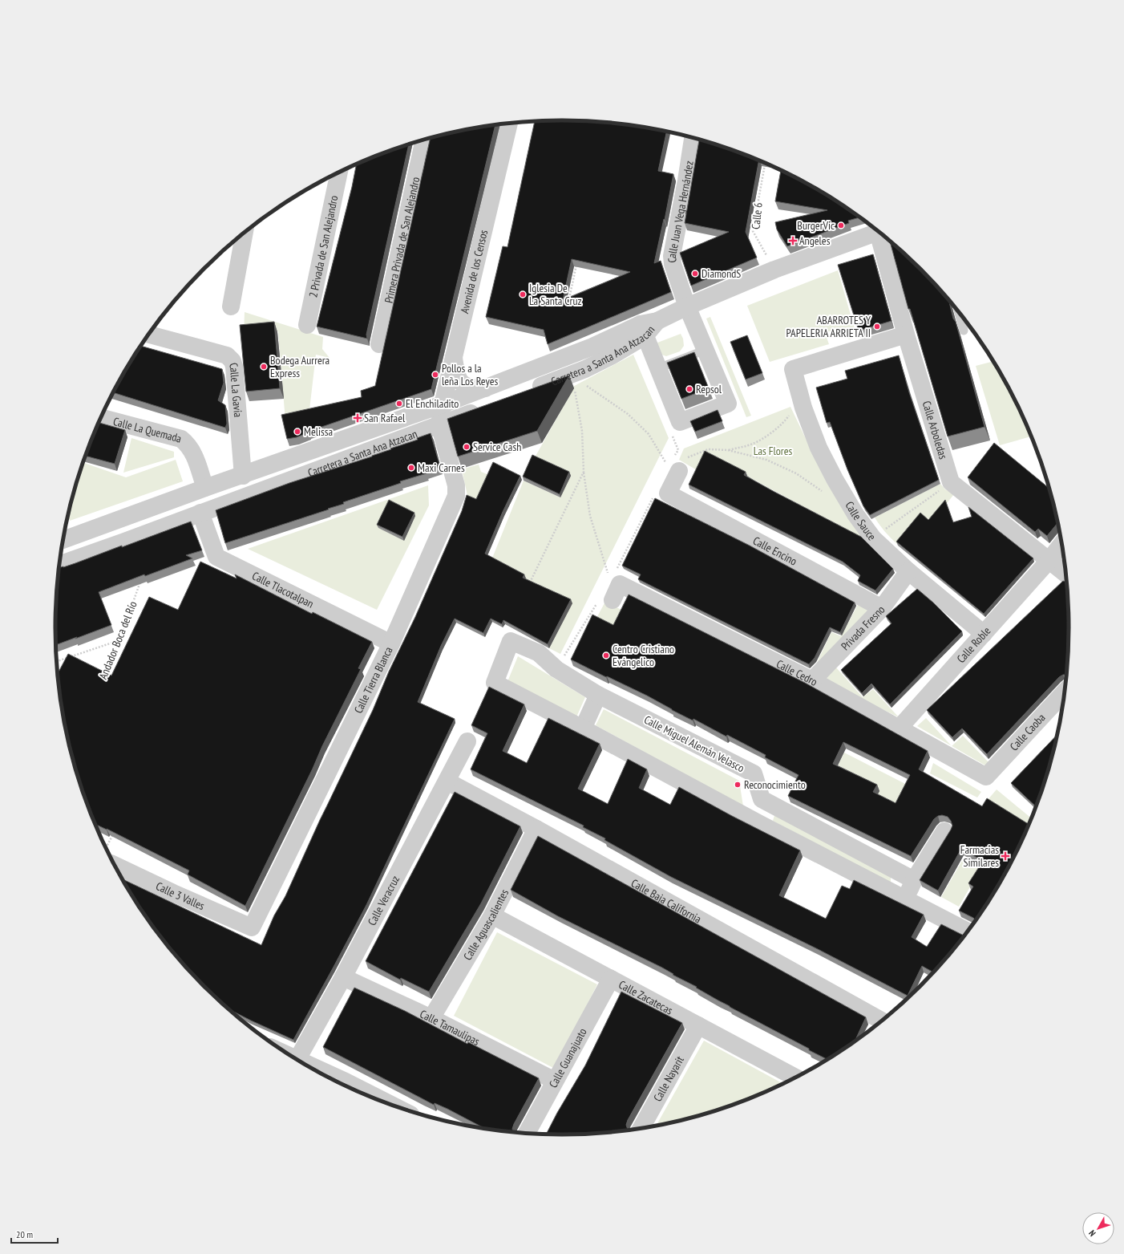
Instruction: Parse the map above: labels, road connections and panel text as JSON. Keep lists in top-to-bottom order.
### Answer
{
  "streets": {
    "street": [
      "Calle Juan Vega Hernández",
      "Primera Privada de San Alejandro",
      "2 Privada de San Alejandro",
      "Avenida de los Censos",
      "Carretera a Santa Ana Atzacan",
      "Calle La Gavia",
      "Calle Arboledas",
      "Calle La Quemada",
      "Calle Sauce",
      "Calle Encino",
      "Calle Tlacotalpan",
      "Privada Fresno",
      "Calle Roble",
      "Calle Cedro",
      "Calle Tierra Blanca",
      "Calle Caoba",
      "Calle Miguel Alemán Velasco",
      "Calle 3 Valles",
      "Calle Veracruz",
      "Calle Baja California",
      "Calle Aguascalientes",
      "Calle Zacatecas",
      "Calle Tamaulipas",
      "Calle Guanajuato",
      "Calle Nayarit"
    ],
    "path": ["Calle 6", "Andador Boca del Río"]
  },
  "crossings": [
    ["Calle Juan Vega Hernández", "Carretera a Santa Ana Atzacan"],
    ["Calle 6", "Carretera a Santa Ana Atzacan"],
    ["Avenida de los Censos", "Carretera a Santa Ana Atzacan"],
    ["Avenida de los Censos", "Calle Tierra Blanca"],
    ["Carretera a Santa Ana Atzacan", "Calle La Gavia"],
    ["Carretera a Santa Ana Atzacan", "Calle La Quemada"],
    ["Carretera a Santa Ana Atzacan", "Calle Tlacotalpan"],
    ["Carretera a Santa Ana Atzacan", "Calle Tierra Blanca"],
    ["Calle Arboledas", "Calle Sauce"],
    ["Calle Sauce", "Privada Fresno"],
    ["Calle Sauce", "Calle Roble"],
    ["Calle Encino", "Privada Fresno"],
    ["Calle Tlacotalpan", "Calle Tierra Blanca"],
    ["Privada Fresno", "Calle Cedro"],
    ["Calle Roble", "Calle Cedro"],
    ["Calle Cedro", "Calle Caoba"],
    ["Calle Tierra Blanca", "Calle 3 Valles"],
    ["Calle Veracruz", "Calle Baja California"],
    ["Calle Veracruz", "Calle Tamaulipas"],
    ["Calle Baja California", "Calle Aguascalientes"],
    ["Calle Aguascalientes", "Calle Zacatecas"],
    ["Calle Aguascalientes", "Calle Tamaulipas"],
    ["Calle Zacatecas", "Calle Guanajuato"],
    ["Calle Zacatecas", "Calle Nayarit"],
    ["Calle Tamaulipas", "Calle Guanajuato"]
  ],
  "parks": ["Las Flores"],
  "places": {
    "other": [
      "BurgerVic",
      "DiamondS",
      "Iglesia De La Santa Cruz",
      "ABARROTES Y PAPELERIA ARRIETA II",
      "Bodega Aurrera Express",
      "Pollos a la leña Los Reyes",
      "Repsol",
      "El Enchiladito",
      "Melissa",
      "Service Cash",
      "Maxi Carnes",
      "Centro Cristiano Evángelico",
      "Reconocimiento"
    ],
    "health": ["Angeles", "San Rafael", "Farmacias Similares"]
  },
  "scale_bar": "20 m",
  "north": "bottom left"
}
